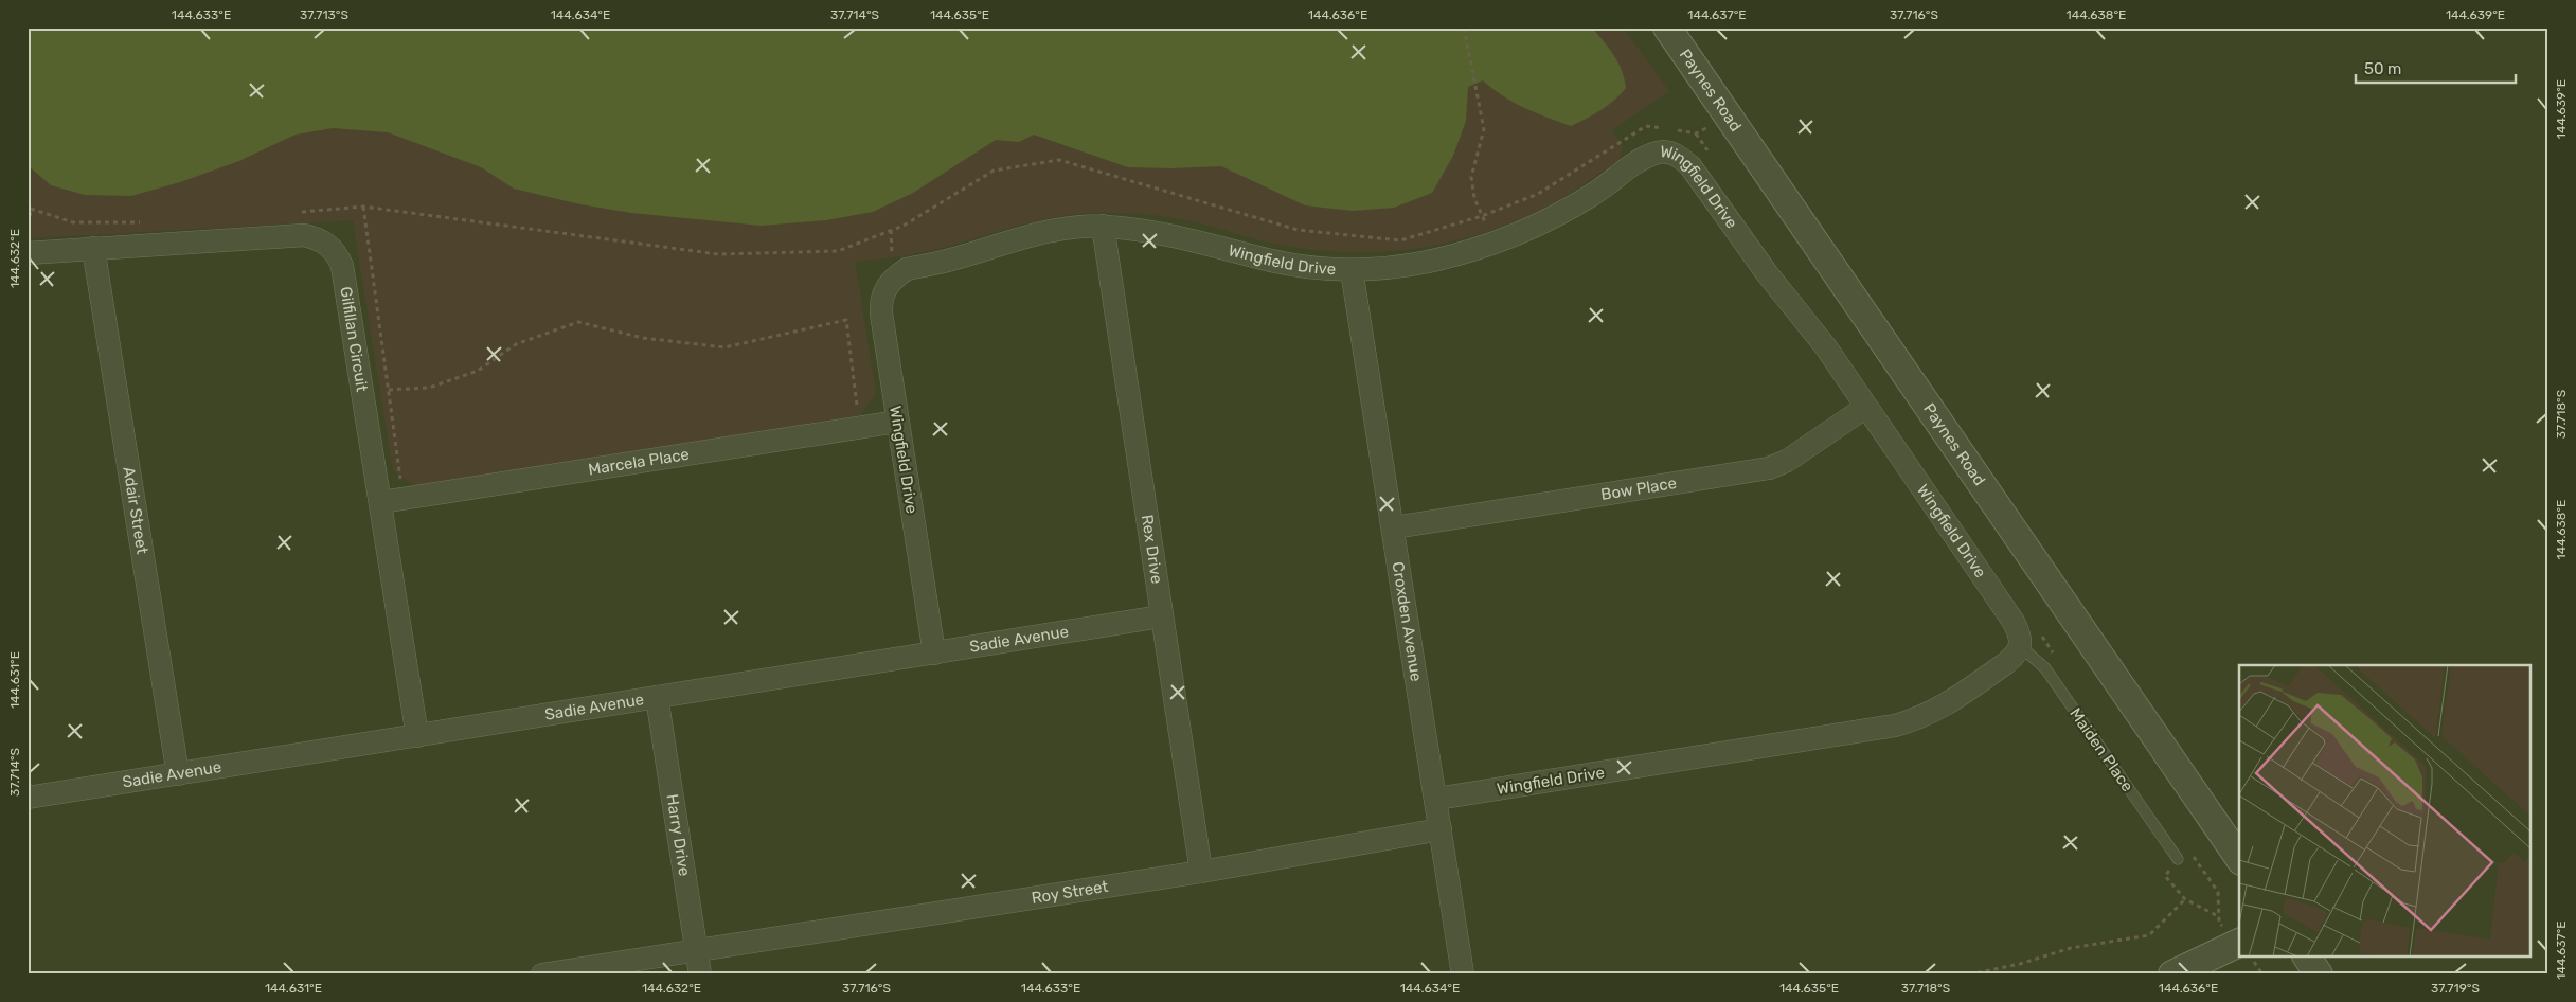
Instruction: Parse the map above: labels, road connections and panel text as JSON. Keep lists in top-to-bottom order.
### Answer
{
  "streets": {
    "street": [
      "Paynes Road",
      "Wingfield Drive",
      "Gilfillan Circuit",
      "Marcela Place",
      "Bow Place",
      "Adair Street",
      "Rex Drive",
      "Croxden Avenue",
      "Sadie Avenue",
      "Harry Drive",
      "Roy Street"
    ],
    "lane": ["Maiden Place"]
  },
  "crossings": [
    ["Wingfield Drive", "Marcela Place"],
    ["Wingfield Drive", "Bow Place"],
    ["Wingfield Drive", "Rex Drive"],
    ["Wingfield Drive", "Croxden Avenue"],
    ["Wingfield Drive", "Sadie Avenue"],
    ["Wingfield Drive", "Maiden Place"],
    ["Gilfillan Circuit", "Marcela Place"],
    ["Gilfillan Circuit", "Adair Street"],
    ["Gilfillan Circuit", "Sadie Avenue"],
    ["Bow Place", "Croxden Avenue"],
    ["Adair Street", "Sadie Avenue"],
    ["Rex Drive", "Sadie Avenue"],
    ["Rex Drive", "Roy Street"],
    ["Croxden Avenue", "Roy Street"],
    ["Sadie Avenue", "Harry Drive"],
    ["Harry Drive", "Roy Street"]
  ],
  "scale_bar": "50 m",
  "coordinates": [
    "144.633°E",
    "37.713°S",
    "144.634°E",
    "37.714°S",
    "144.635°E",
    "144.636°E",
    "144.637°E",
    "37.716°S",
    "144.638°E",
    "144.639°E",
    "144.632°E",
    "37.718°S",
    "144.631°E",
    "37.719°S"
  ]
}
